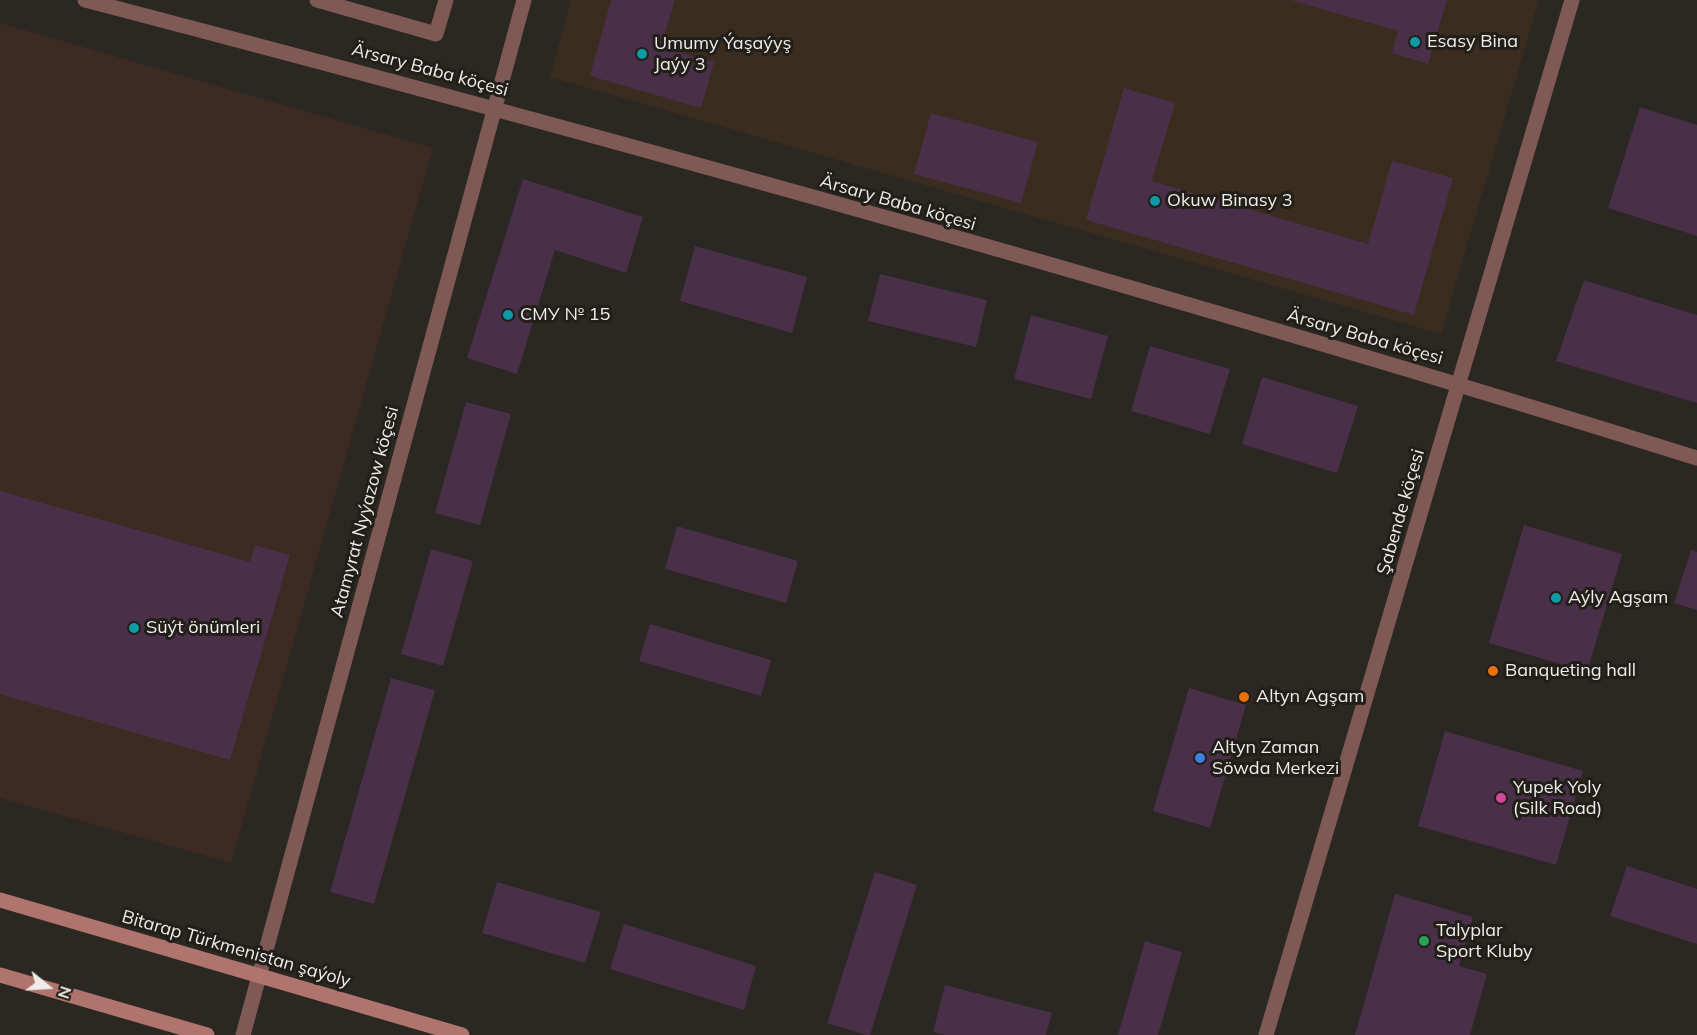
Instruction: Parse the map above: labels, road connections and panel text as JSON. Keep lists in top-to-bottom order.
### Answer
{
  "streets": {
    "main road": ["Bitarap Türkmenistan şaýoly"],
    "street": ["Ärsary Baba köçesi", "Atamyrat Nyýazow köçesi", "Şabende köçesi"]
  },
  "crossings": [
    ["Ärsary Baba köçesi", "Atamyrat Nyýazow köçesi"],
    ["Ärsary Baba köçesi", "Şabende köçesi"],
    ["Atamyrat Nyýazow köçesi", "Bitarap Türkmenistan şaýoly"]
  ],
  "places": [
    "Esasy Bina",
    "Umumy Ýaşaýyş Jaýy 3",
    "Okuw Binasy 3",
    "СМУ № 15",
    "Aýly Agşam",
    "Süýt önümleri",
    "Banqueting hall",
    "Altyn Agşam",
    "Altyn Zaman Söwda Merkezi",
    "Yupek Yoly (Silk Road)",
    "Talyplar Sport Kluby"
  ],
  "north": "right"
}
